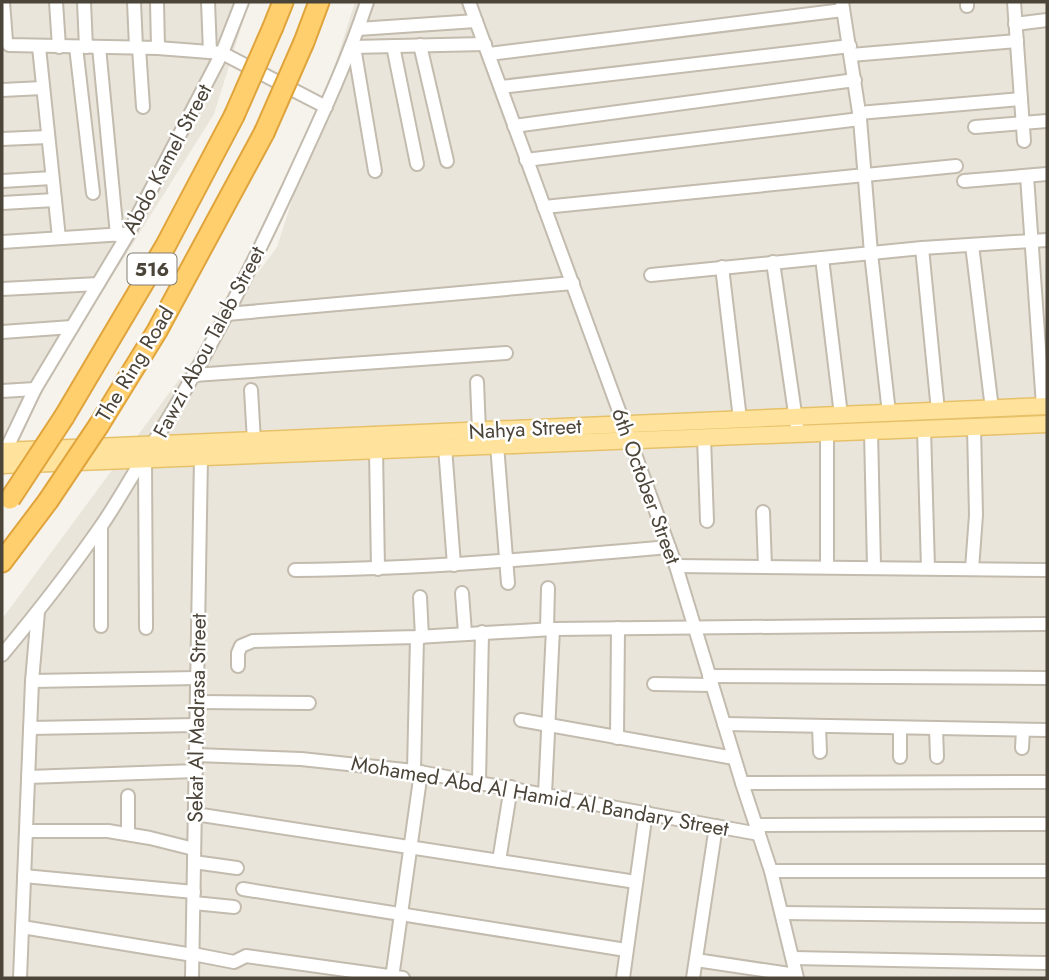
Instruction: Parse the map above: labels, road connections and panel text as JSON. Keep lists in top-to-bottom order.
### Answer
{
  "streets": {
    "highway": ["516", "The Ring Road"],
    "main road": ["Nahya Street"],
    "street": [
      "Abdo Kamel Street",
      "Fawzi Abou Taleb Street",
      "6th October Street",
      "Sekat Al Madrasa Street",
      "Mohamed Abd Al Hamid Al Bandary Street"
    ]
  },
  "crossings": [
    ["Abdo Kamel Street", "Nahya Street"],
    ["Fawzi Abou Taleb Street", "Nahya Street"],
    ["Nahya Street", "6th October Street"],
    ["Nahya Street", "Sekat Al Madrasa Street"],
    ["6th October Street", "Mohamed Abd Al Hamid Al Bandary Street"],
    ["Sekat Al Madrasa Street", "Mohamed Abd Al Hamid Al Bandary Street"]
  ]
}
